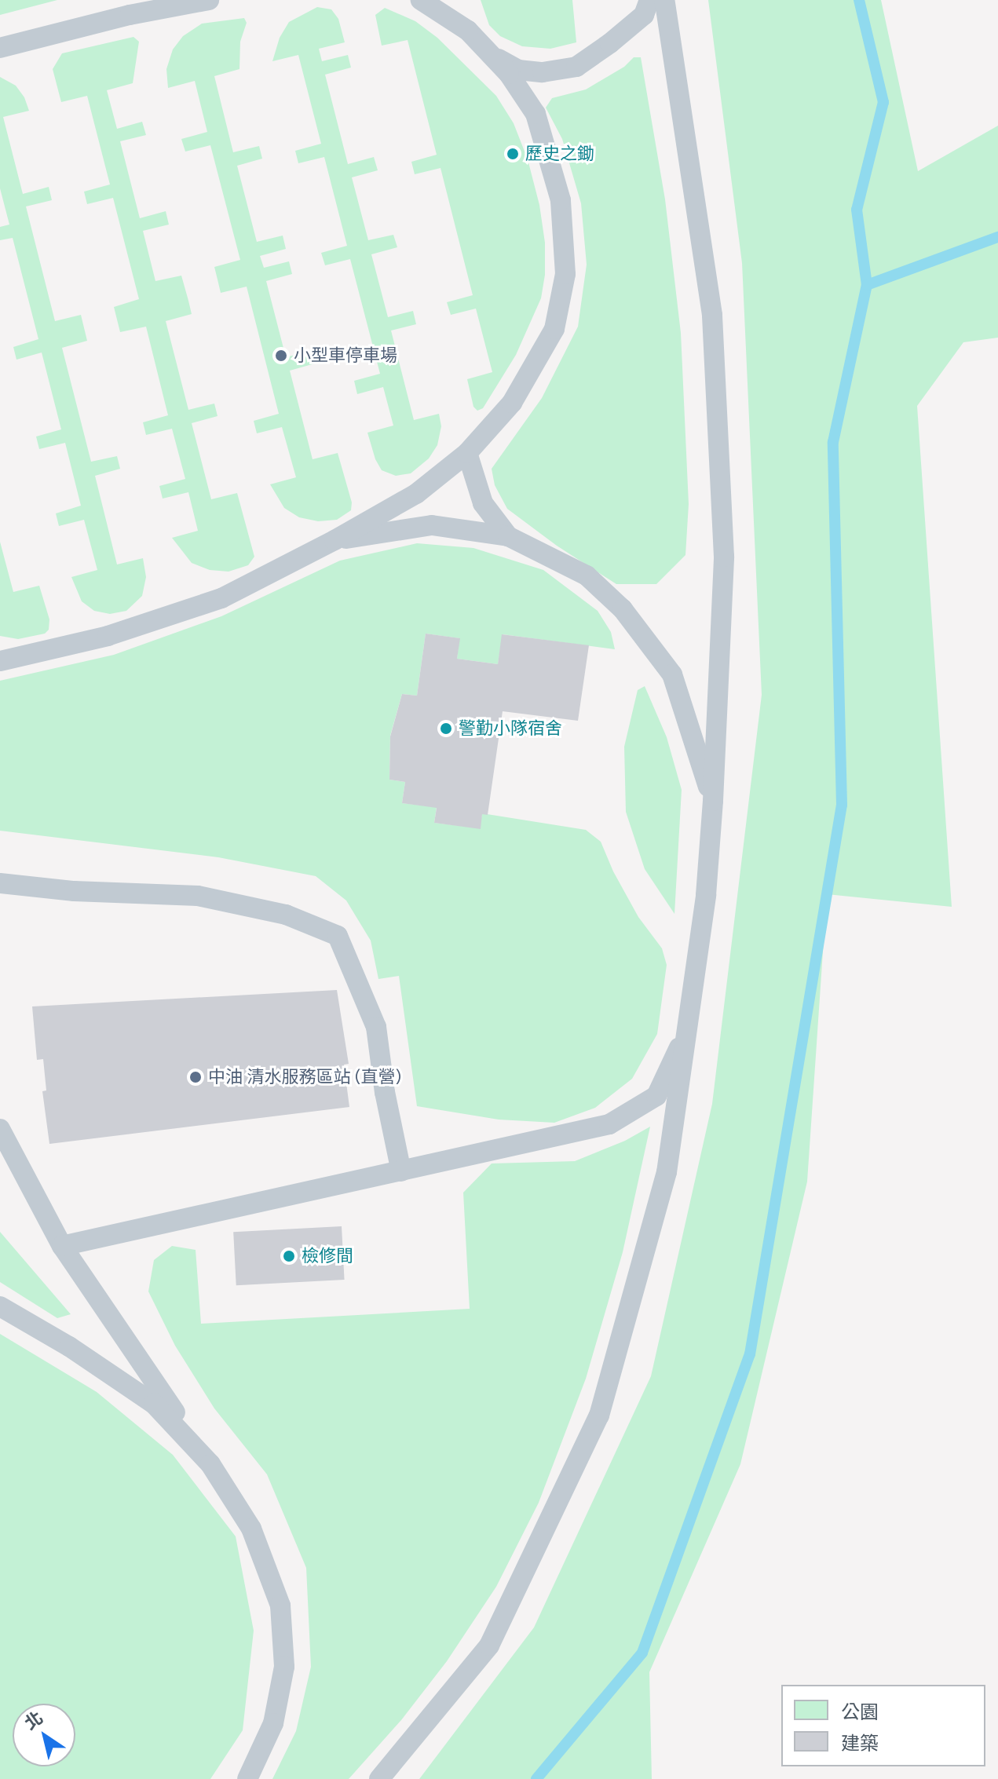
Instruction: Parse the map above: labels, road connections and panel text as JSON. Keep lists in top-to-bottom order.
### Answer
{
  "places": [
    "歷史之鋤",
    "小型車停車場",
    "警勤小隊宿舍",
    "中油 清水服務區站 (直營)",
    "檢修間"
  ],
  "legend": ["公園", "建築"],
  "north": "top left"
}
